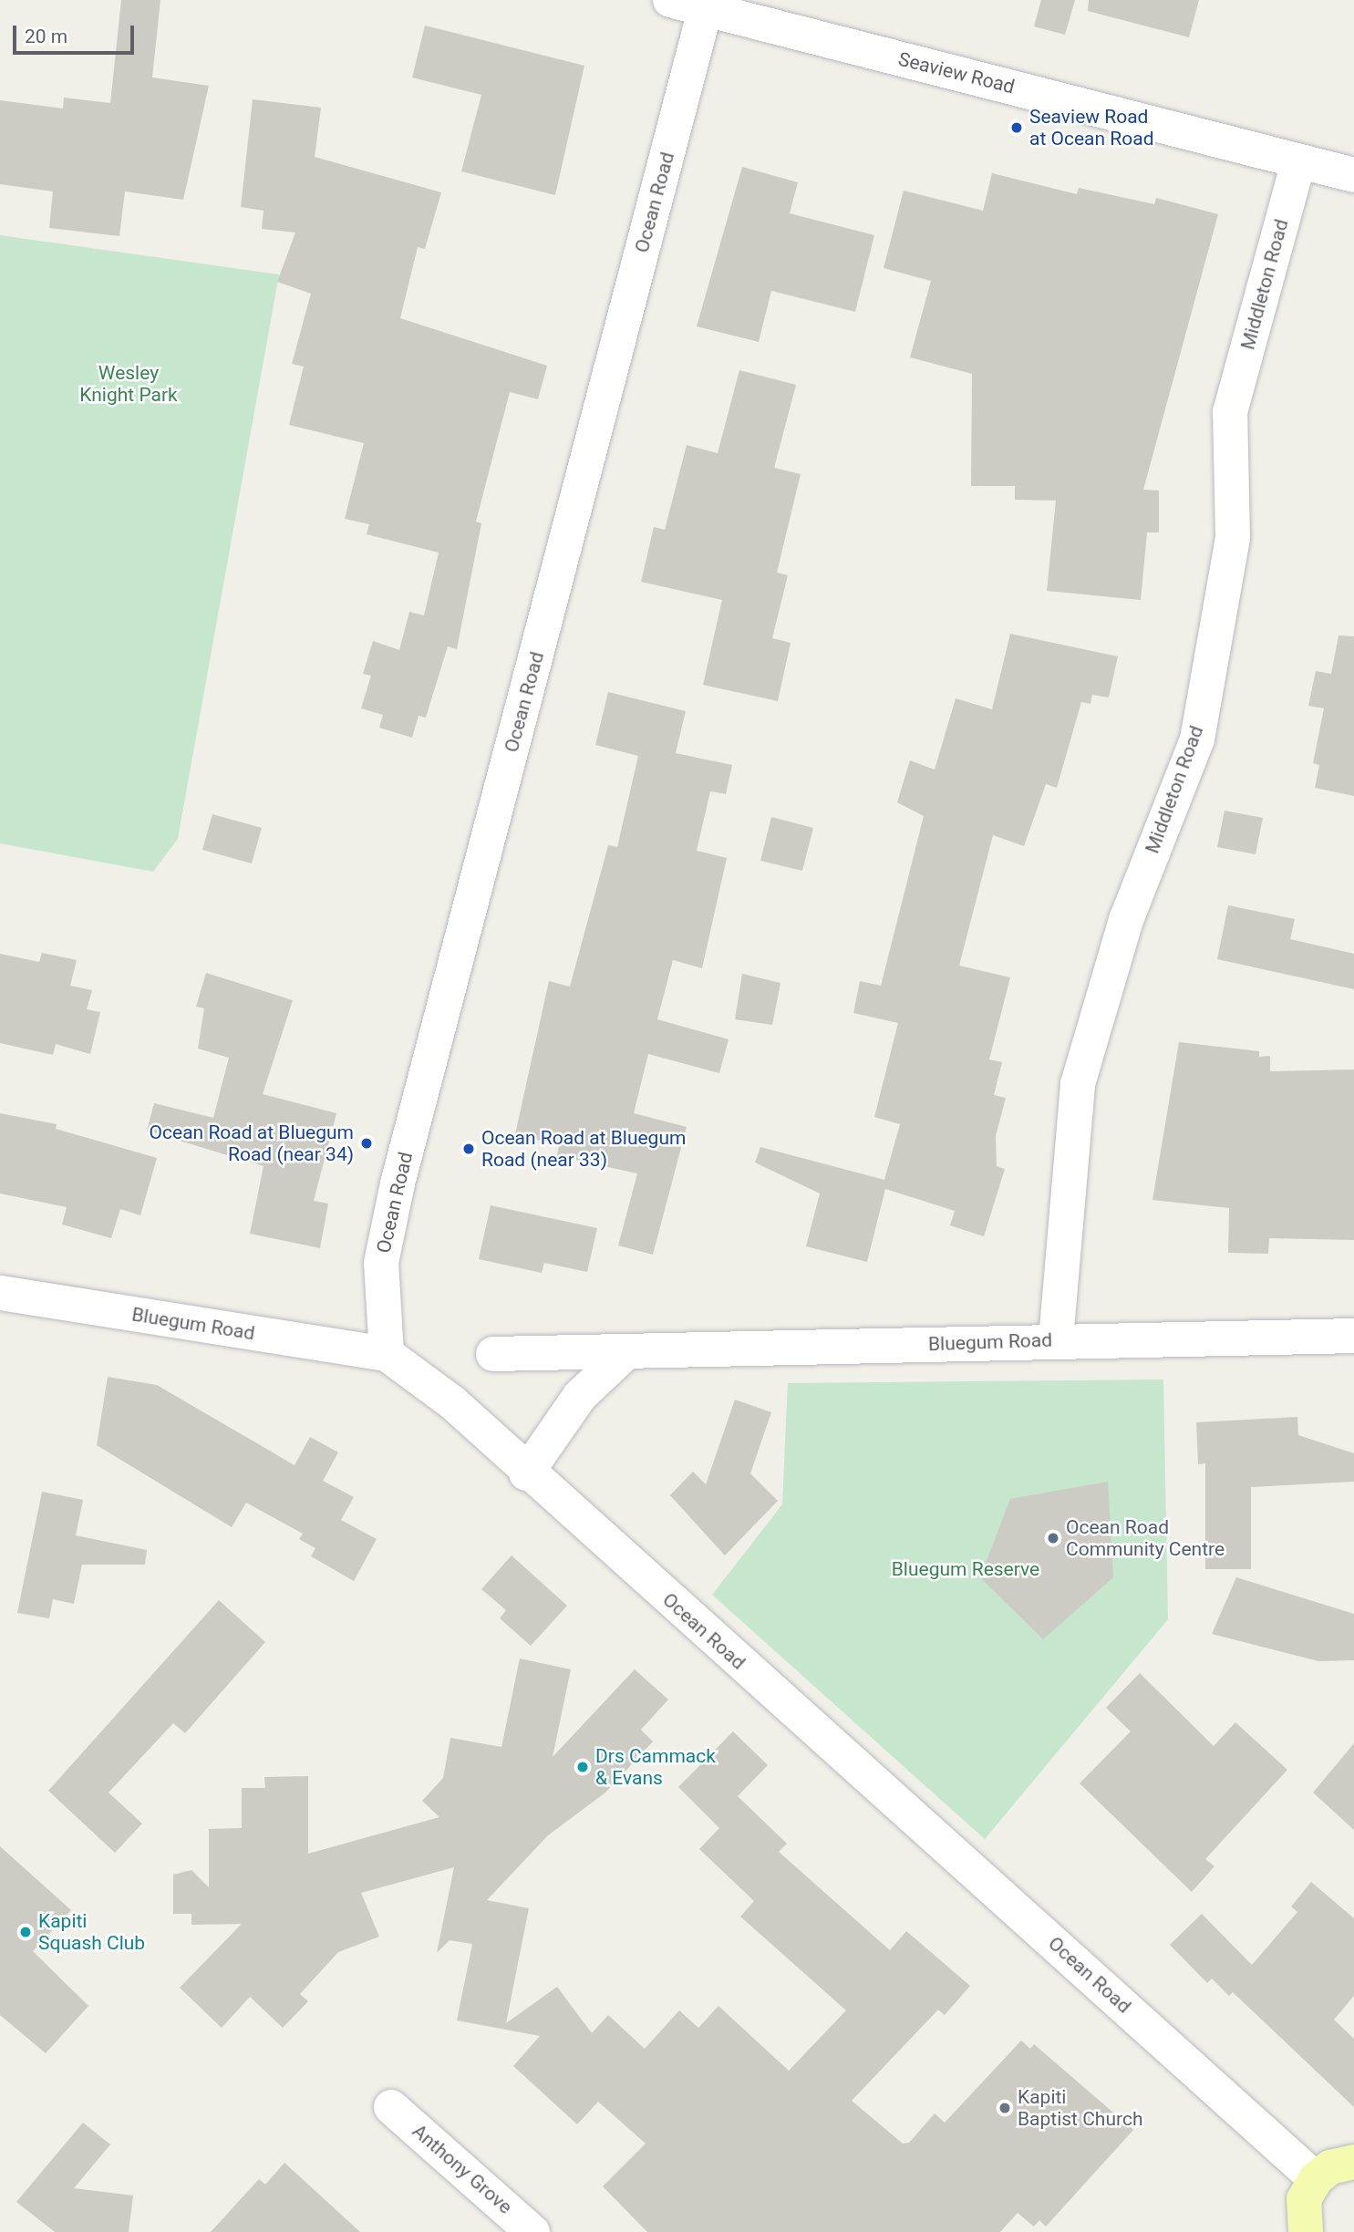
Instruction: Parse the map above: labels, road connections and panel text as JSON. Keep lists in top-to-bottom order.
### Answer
{
  "streets": {
    "street": [
      "Seaview Road",
      "Ocean Road",
      "Middleton Road",
      "Bluegum Road",
      "Anthony Grove"
    ]
  },
  "crossings": [
    ["Seaview Road", "Ocean Road"],
    ["Seaview Road", "Middleton Road"],
    ["Ocean Road", "Bluegum Road"],
    ["Middleton Road", "Bluegum Road"]
  ],
  "parks": ["Wesley Knight Park", "Bluegum Reserve"],
  "places": [
    "Seaview Road at Ocean Road",
    "Ocean Road at Bluegum Road (near 34)",
    "Ocean Road at Bluegum Road (near 33)",
    "Ocean Road Community Centre",
    "Drs Cammack & Evans",
    "Kapiti Squash Club",
    "Kapiti Baptist Church"
  ],
  "scale_bar": "20 m"
}
